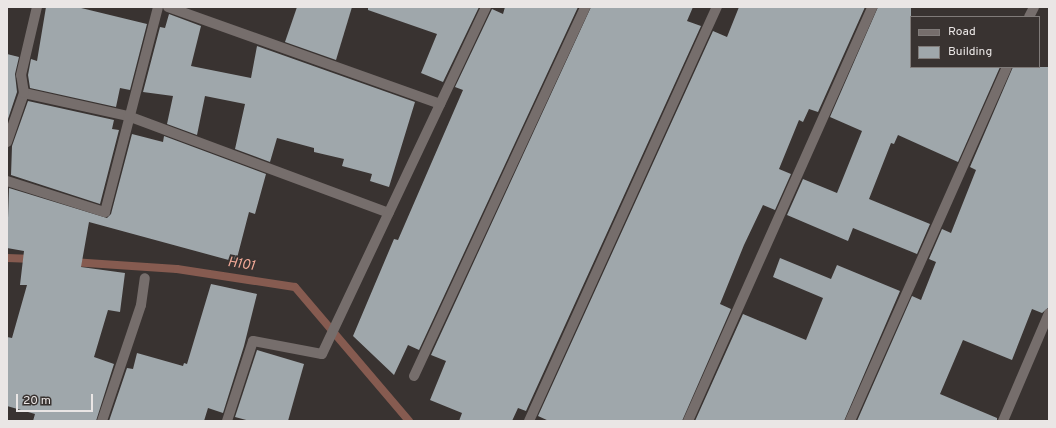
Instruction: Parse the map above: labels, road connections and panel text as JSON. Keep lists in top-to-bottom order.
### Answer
{
  "water": ["H101"],
  "legend": ["Road", "Building"],
  "scale_bar": "20 m"
}
